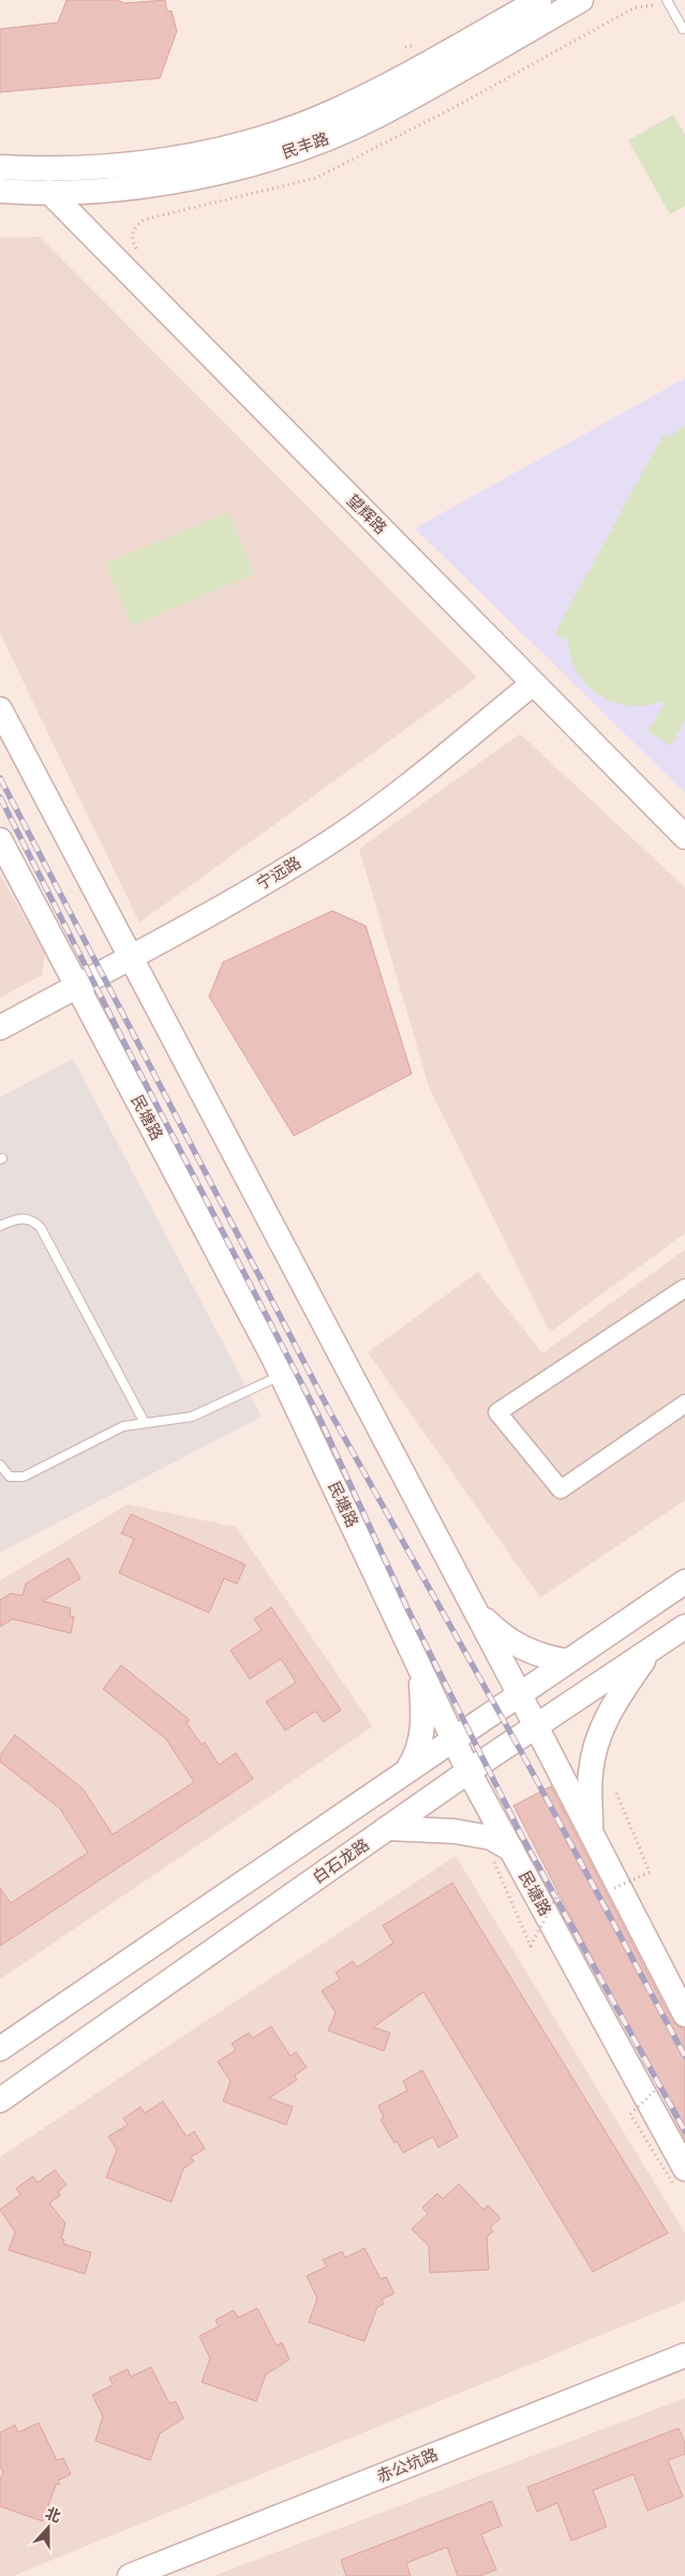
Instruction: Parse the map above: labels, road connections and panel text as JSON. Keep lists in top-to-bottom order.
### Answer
{
  "streets": {
    "main road": [
      "民丰路",
      "望辉路",
      "宁远路",
      "民塘路",
      "白石龙路",
      "赤公坑路"
    ]
  },
  "crossings": [
    ["民丰路", "望辉路"],
    ["望辉路", "宁远路"],
    ["宁远路", "民塘路"],
    ["民塘路", "白石龙路"]
  ],
  "north": "top"
}
